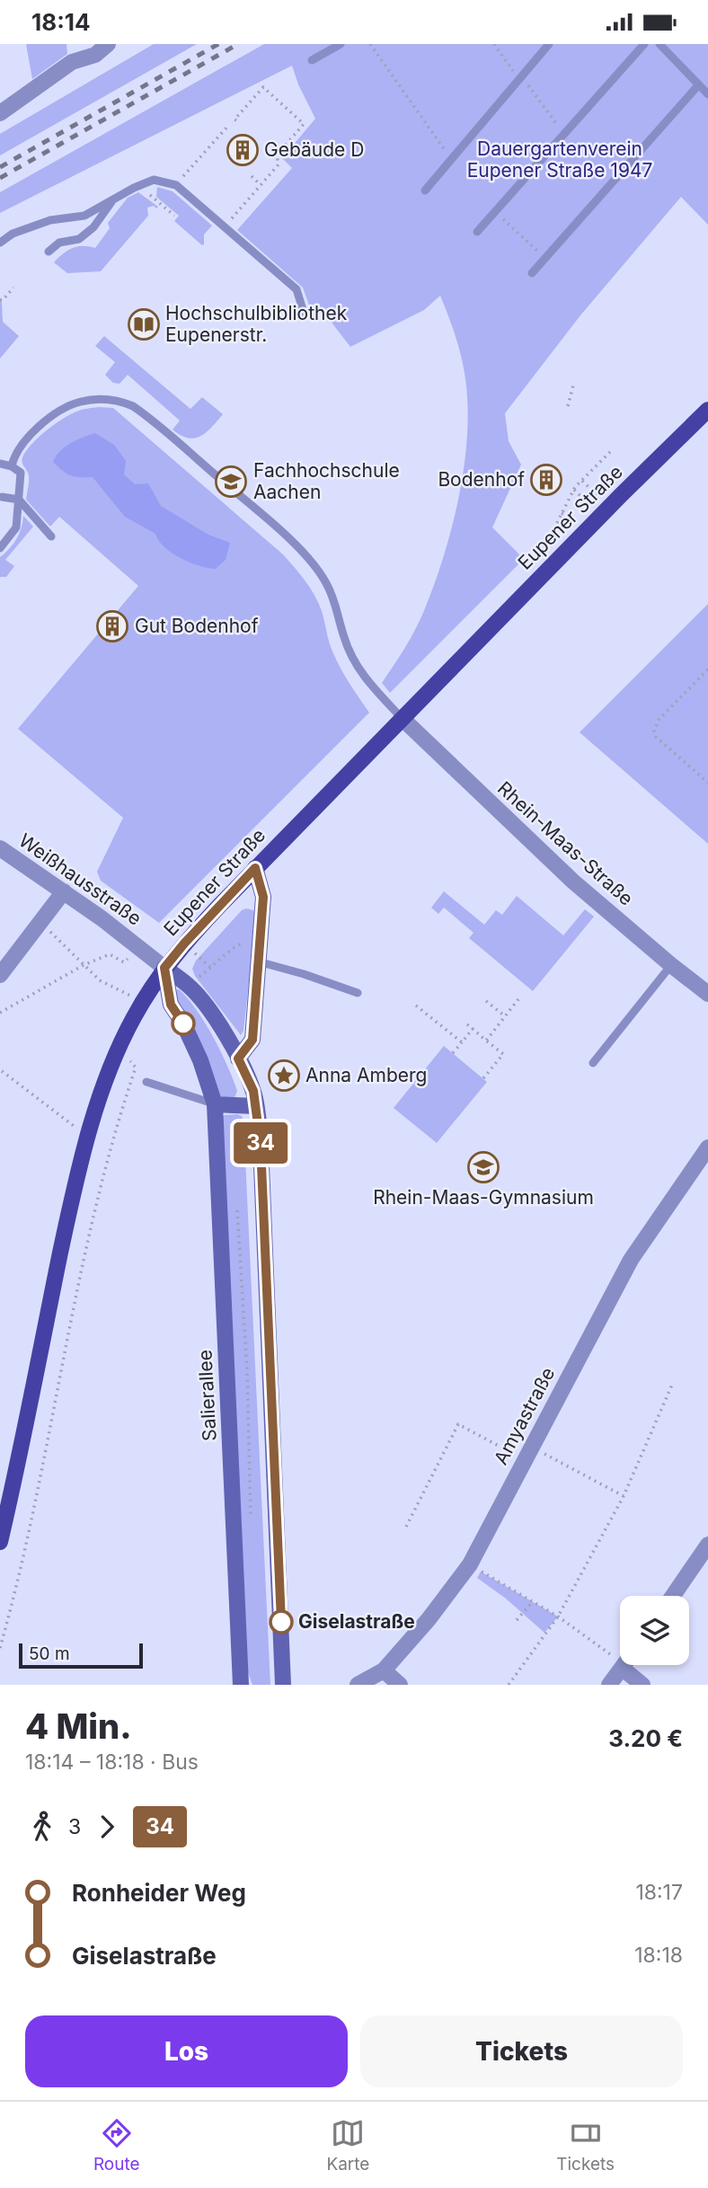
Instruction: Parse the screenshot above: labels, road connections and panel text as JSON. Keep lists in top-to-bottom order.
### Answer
{
  "streets": {
    "main road": ["Eupener Straße"],
    "street": [
      "Rhein-Maas-Straße",
      "Weißhausstraße",
      "Salierallee",
      "Amyastraße"
    ]
  },
  "crossings": [
    ["Eupener Straße", "Rhein-Maas-Straße"],
    ["Eupener Straße", "Weißhausstraße"],
    ["Eupener Straße", "Salierallee"],
    ["Weißhausstraße", "Salierallee"]
  ],
  "parks": ["Dauergartenverein Eupener Straße 1947"],
  "places": {
    "building": ["Gebäude D", "Bodenhof", "Gut Bodenhof"],
    "library": ["Hochschulbibliothek Eupenerstr."],
    "school or university": ["Fachhochschule Aachen", "Rhein-Maas-Gymnasium"],
    "place": ["Anna Amberg"],
    "other": ["Giselastraße"]
  },
  "lines": ["bus line 34"],
  "scale_bar": "50 m",
  "page": {
    "status": "18:14",
    "on_map": "34",
    "scale": "50 m",
    "heading": ["4 Min.", "18:14 – 18:18 · Bus", "3.20 €"],
    "legs": ["3", "34"],
    "list": [
      {
        "name": "Ronheider Weg",
        "value": "18:17"
      },
      {
        "name": "Giselastraße",
        "value": "18:18"
      }
    ],
    "buttons": ["Los", "Tickets"],
    "tabs": ["Route", "Karte", "Tickets"]
  }
}
